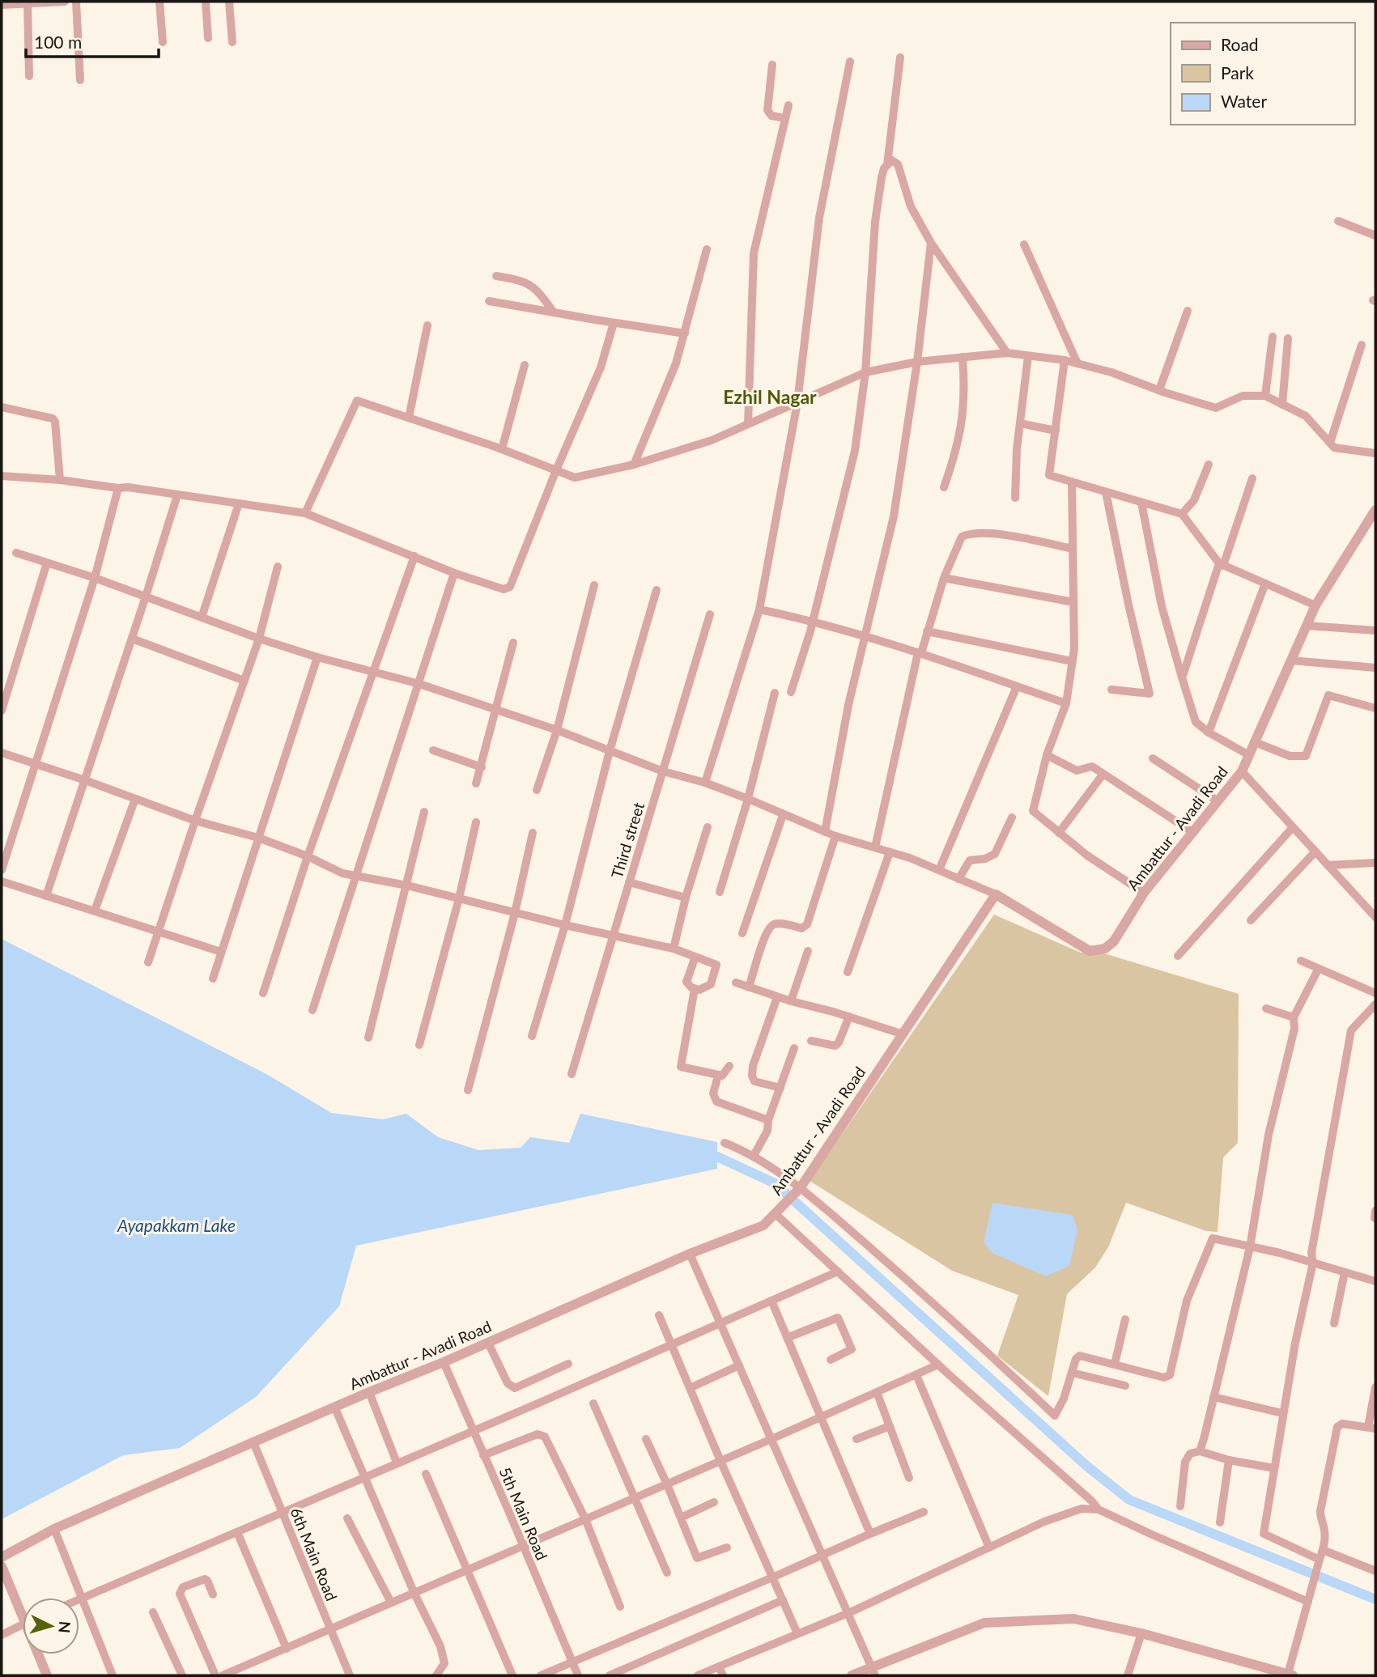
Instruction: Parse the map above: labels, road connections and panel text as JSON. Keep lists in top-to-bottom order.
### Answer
{
  "streets": {
    "street": [
      "Ambattur - Avadi Road",
      "Third street",
      "5th Main Road",
      "6th Main Road"
    ]
  },
  "crossings": [
    ["Ambattur - Avadi Road", "5th Main Road"],
    ["Ambattur - Avadi Road", "6th Main Road"]
  ],
  "districts": ["Ezhil Nagar"],
  "water": ["Ayapakkam Lake"],
  "legend": ["Road", "Park", "Water"],
  "scale_bar": "100 m",
  "north": "right"
}
